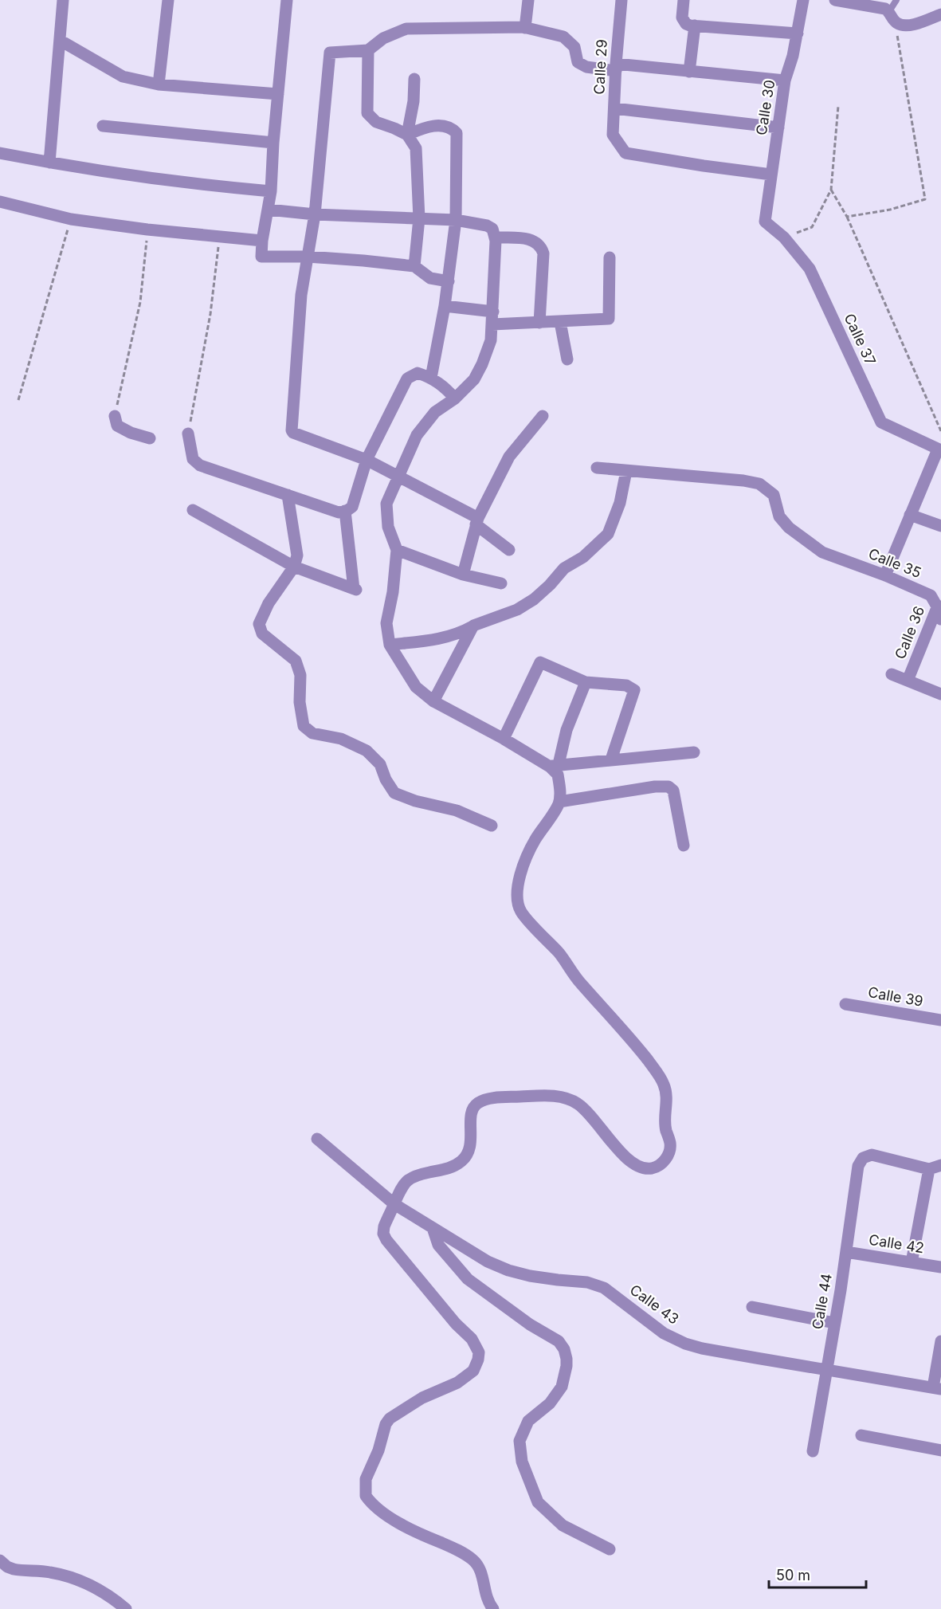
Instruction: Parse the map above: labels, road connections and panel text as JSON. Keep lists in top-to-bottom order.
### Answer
{
  "streets": {
    "street": [
      "Calle 29",
      "Calle 30",
      "Calle 37",
      "Calle 35",
      "Calle 36",
      "Calle 39",
      "Calle 42",
      "Calle 44",
      "Calle 43"
    ]
  },
  "crossings": [
    ["Calle 29", "Calle 30"],
    ["Calle 30", "Calle 37"],
    ["Calle 35", "Calle 36"],
    ["Calle 42", "Calle 44"],
    ["Calle 44", "Calle 43"]
  ],
  "scale_bar": "50 m"
}
